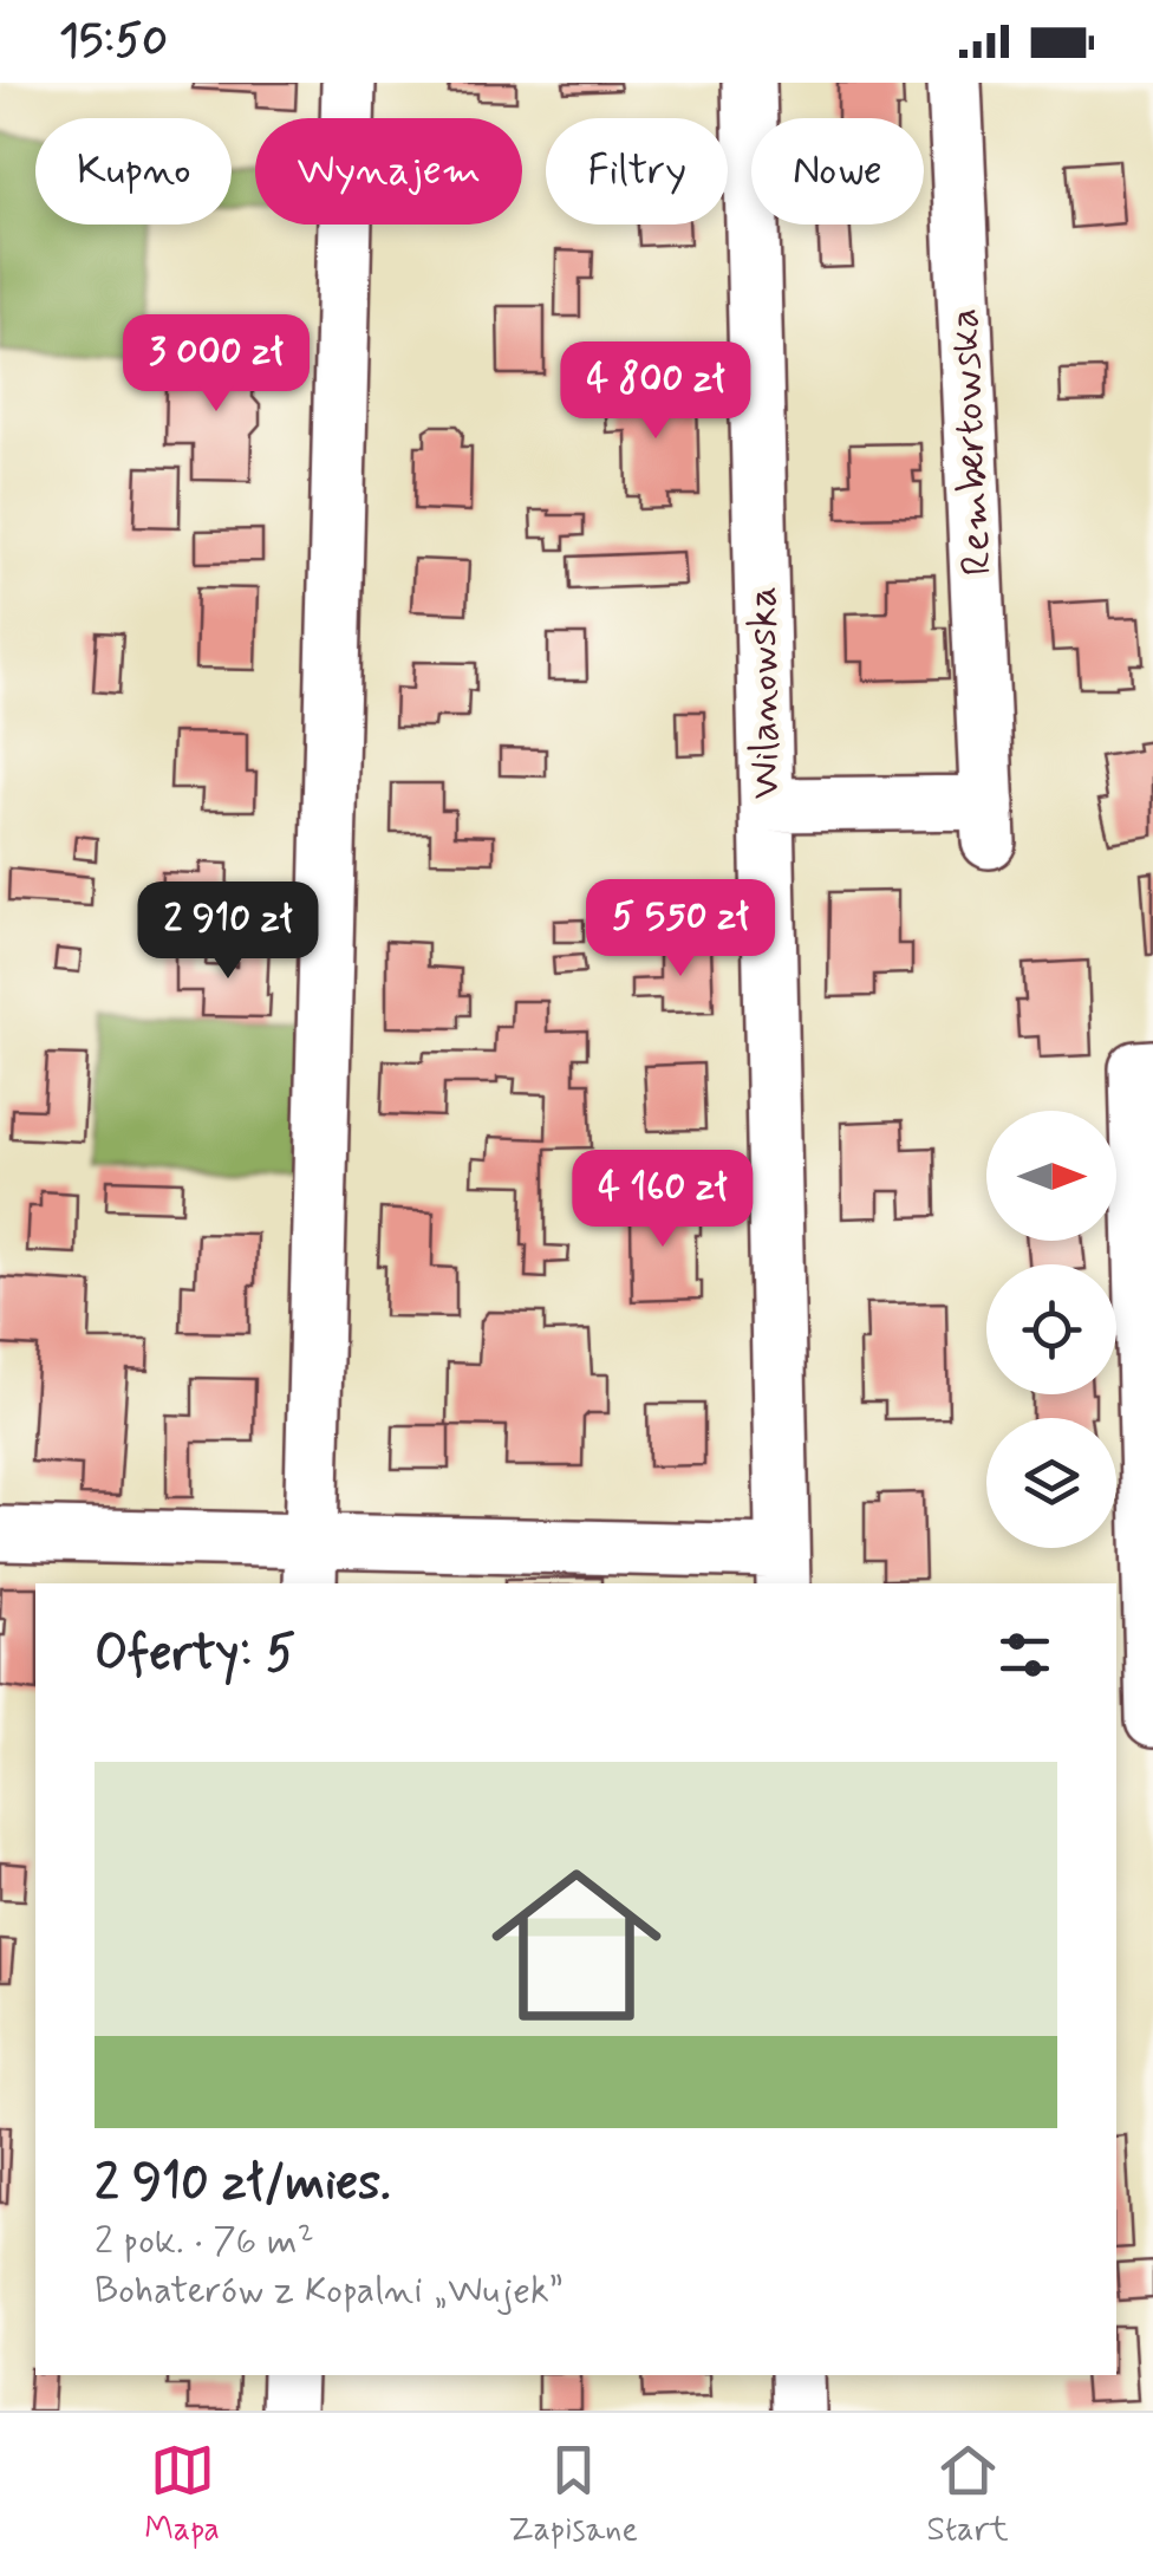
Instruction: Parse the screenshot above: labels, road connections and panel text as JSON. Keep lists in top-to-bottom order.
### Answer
{
  "streets": {
    "street": ["Rembertowska", "Wilanowska"]
  },
  "crossings": [
    ["Rembertowska", "Wilanowska"]
  ],
  "north": "right",
  "page": {
    "status": "15:50",
    "chip": [
      "Kupno",
      "Wynajem",
      "Filtry",
      "Nowe"
    ],
    "price": [
      "3 000 zł",
      "4 800 zł",
      "5 550 zł",
      "2 910 zł",
      "4 160 zł"
    ],
    "heading": "Oferty: 5",
    "list": [
      {
        "name": "2 910 zł/mies.",
        "note": "2 pok. · 76 m² · Bohaterów z Kopalni „Wujek”"
      }
    ],
    "tabs": ["Mapa", "Zapisane", "Start"]
  }
}
